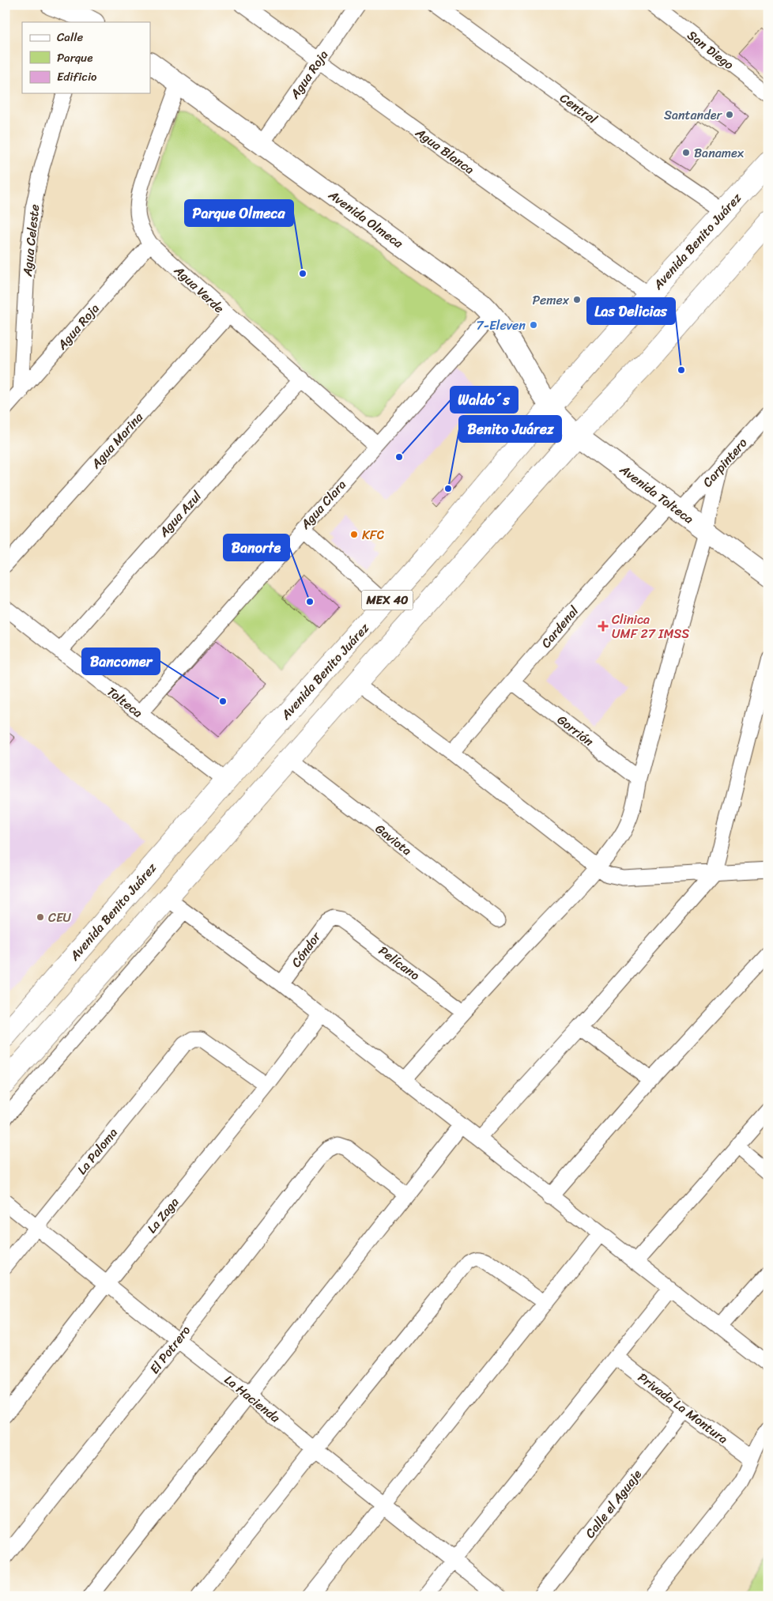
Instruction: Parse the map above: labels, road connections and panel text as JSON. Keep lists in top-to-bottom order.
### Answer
{
  "streets": {
    "main road": ["Avenida Benito Juárez", "MEX 40"],
    "street": [
      "San Diego",
      "Agua Roja",
      "Central",
      "Agua Blanca",
      "Avenida Olmeca",
      "Agua Celeste",
      "Agua Verde",
      "Agua Marina",
      "Carpintero",
      "Avenida Tolteca",
      "Agua Clara",
      "Agua Azul",
      "Cardenal",
      "Tolteca",
      "Gorrión",
      "Gaviota",
      "Cóndor",
      "Pelícano",
      "La Paloma",
      "La Zaga",
      "El Potrero",
      "La Hacienda",
      "Privada La Montura",
      "Calle el Aguaje"
    ]
  },
  "crossings": [
    ["Agua Roja", "Agua Blanca"],
    ["Agua Roja", "Avenida Olmeca"],
    ["Agua Roja", "Agua Celeste"],
    ["Agua Roja", "Agua Verde"],
    ["Central", "Avenida Benito Juárez"],
    ["Agua Blanca", "Avenida Benito Juárez"],
    ["Avenida Olmeca", "Avenida Benito Juárez"],
    ["Avenida Olmeca", "Agua Verde"],
    ["Avenida Olmeca", "Avenida Tolteca"],
    ["Avenida Olmeca", "Agua Clara"],
    ["Avenida Benito Juárez", "Avenida Tolteca"],
    ["Avenida Benito Juárez", "Tolteca"],
    ["Agua Verde", "Agua Marina"],
    ["Agua Verde", "Agua Clara"],
    ["Agua Verde", "Agua Azul"],
    ["Carpintero", "Avenida Tolteca"],
    ["Carpintero", "Cardenal"],
    ["Avenida Tolteca", "MEX 40"],
    ["Avenida Tolteca", "Cardenal"],
    ["Agua Clara", "Tolteca"],
    ["Agua Azul", "Tolteca"],
    ["MEX 40", "Gaviota"],
    ["Cardenal", "Gorrión"],
    ["Cóndor", "Pelícano"],
    ["La Paloma", "La Zaga"],
    ["La Paloma", "La Hacienda"],
    ["La Zaga", "La Hacienda"],
    ["El Potrero", "La Hacienda"],
    ["Privada La Montura", "Calle el Aguaje"]
  ],
  "places": {
    "other": [
      "Santander",
      "Banamex",
      "Parque Olmeca",
      "Pemex",
      "7-Eleven",
      "Las Delicias",
      "Waldo´s",
      "Benito Juárez",
      "KFC",
      "Banorte",
      "Bancomer",
      "CEU"
    ],
    "health": ["Clinica UMF 27 IMSS"]
  },
  "legend": ["Calle", "Parque", "Edificio"]
}
